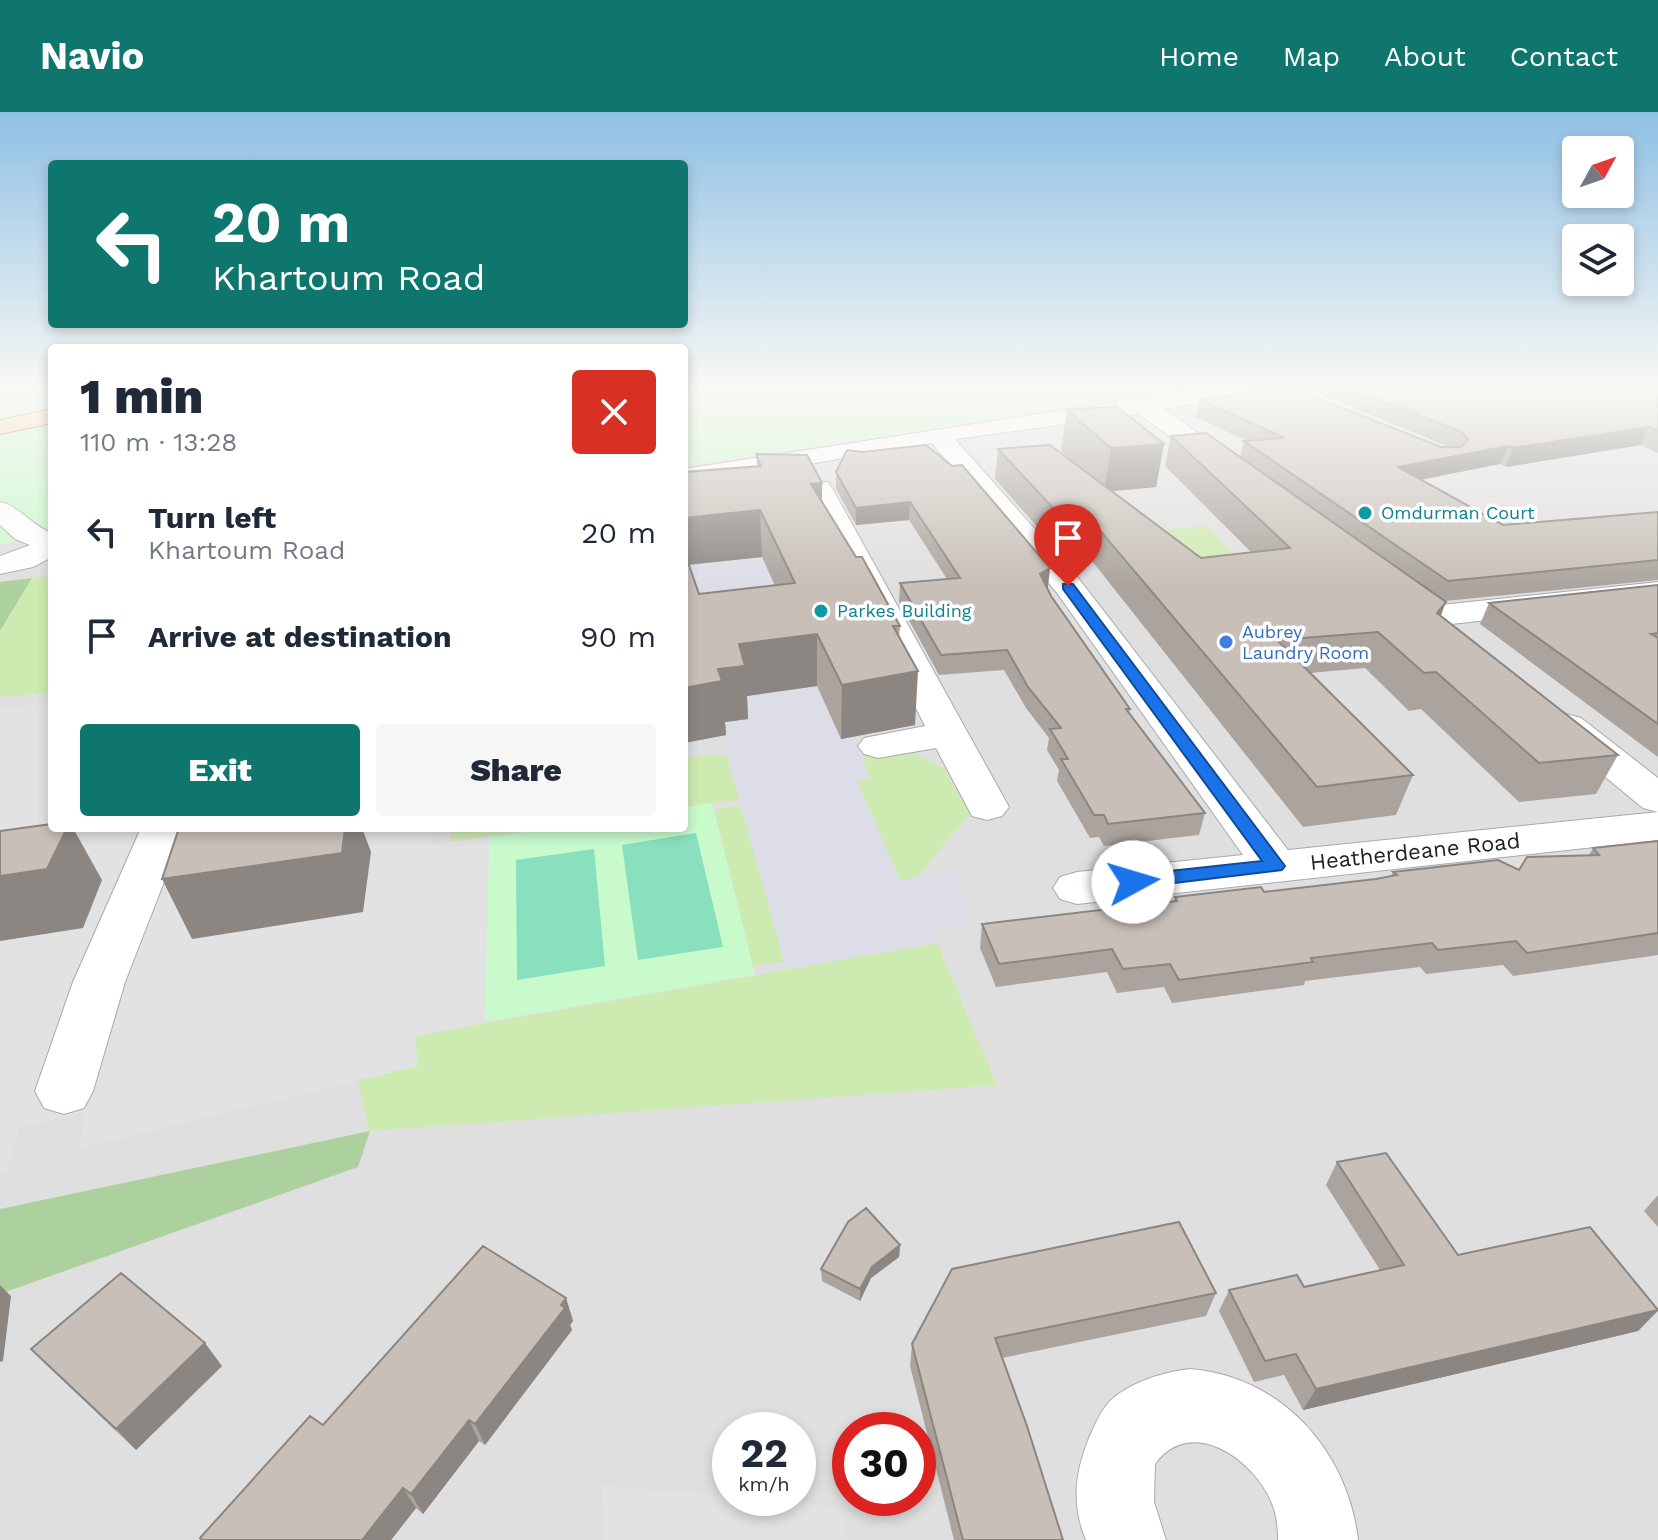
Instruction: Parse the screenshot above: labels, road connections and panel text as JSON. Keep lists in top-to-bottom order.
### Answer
{
  "streets": {
    "street": ["Heatherdeane Road"]
  },
  "places": ["Omdurman Court", "Parkes Building", "Aubrey Laundry Room"],
  "north": "top right",
  "page": {
    "header": "Navio",
    "nav": [
      "Home",
      "Map",
      "About",
      "Contact"
    ],
    "turn": ["20 m", "Khartoum Road"],
    "heading": ["1 min", "110 m · 13:28"],
    "list": [
      {
        "name": "Turn left",
        "note": "Khartoum Road",
        "value": "20 m"
      },
      {
        "name": "Arrive at destination",
        "value": "90 m"
      }
    ],
    "buttons": ["Exit", "Share"],
    "speed": "22 km/h",
    "limit": "30"
  }
}
